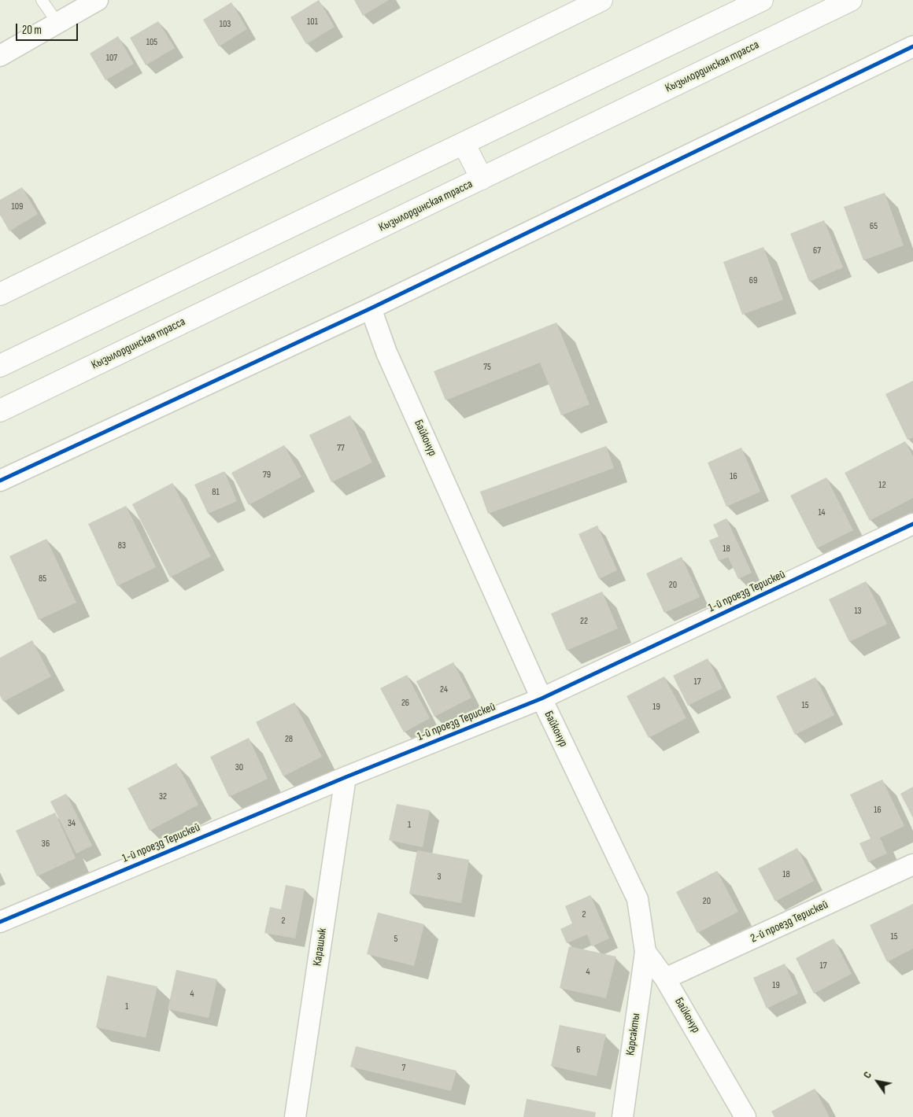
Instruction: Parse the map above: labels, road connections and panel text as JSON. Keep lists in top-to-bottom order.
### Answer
{
  "streets": {
    "highway": ["Кызылординская трасса"],
    "street": [
      "Байконур",
      "1-й проезд Терискей",
      "2-й проезд Терискей",
      "Карашык",
      "Карсакты"
    ]
  },
  "crossings": [
    ["Байконур", "1-й проезд Терискей"],
    ["Байконур", "2-й проезд Терискей"],
    ["Байконур", "Карсакты"],
    ["1-й проезд Терискей", "Карашык"]
  ],
  "house_numbers": [
    "101",
    "103",
    "105",
    "107",
    "109",
    "65",
    "67",
    "69",
    "75",
    "77",
    "79",
    "16",
    "12",
    "81",
    "14",
    "83",
    "18",
    "85",
    "20",
    "13",
    "22",
    "17",
    "24",
    "26",
    "15",
    "19",
    "28",
    "30",
    "32",
    "16",
    "34",
    "1",
    "36",
    "18",
    "3",
    "20",
    "2",
    "2",
    "15",
    "5",
    "17",
    "4",
    "19",
    "4",
    "1",
    "6",
    "7"
  ],
  "scale_bar": "20 m",
  "north": "top left"
}
